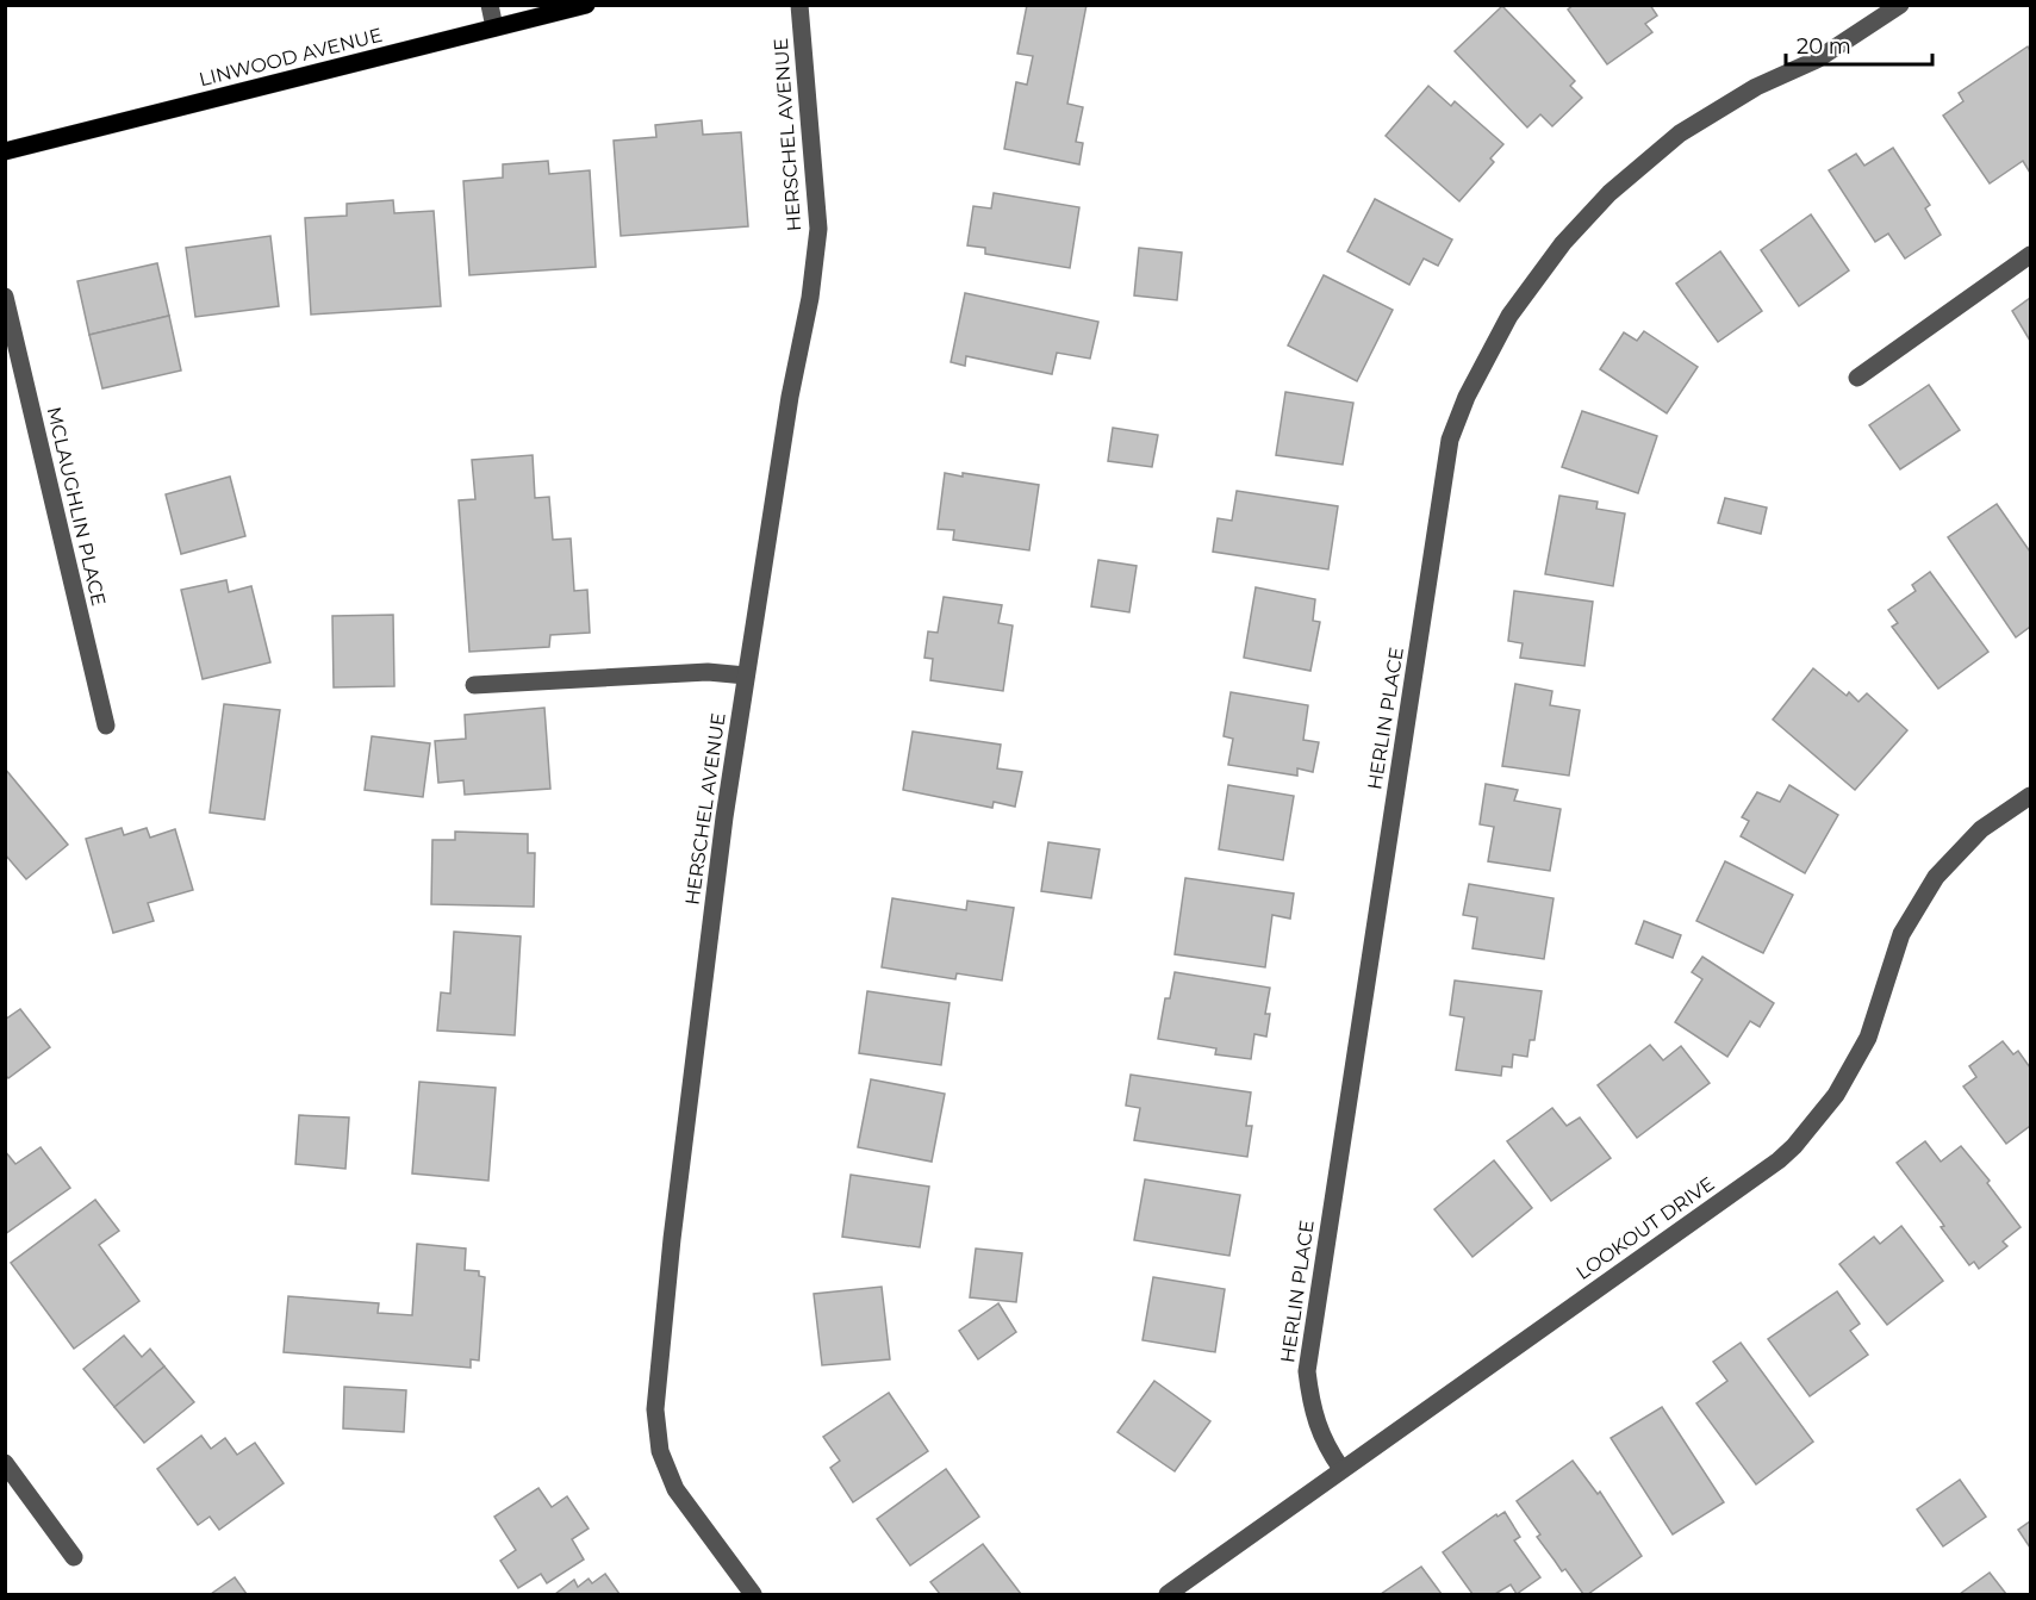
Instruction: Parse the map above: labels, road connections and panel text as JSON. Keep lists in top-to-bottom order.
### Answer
{
  "streets": {
    "main road": ["LINWOOD AVENUE"],
    "street": [
      "HERSCHEL AVENUE",
      "MCLAUGHLIN PLACE",
      "HERLIN PLACE",
      "LOOKOUT DRIVE"
    ]
  },
  "crossings": [
    ["HERLIN PLACE", "LOOKOUT DRIVE"]
  ],
  "scale_bar": "20 m"
}
